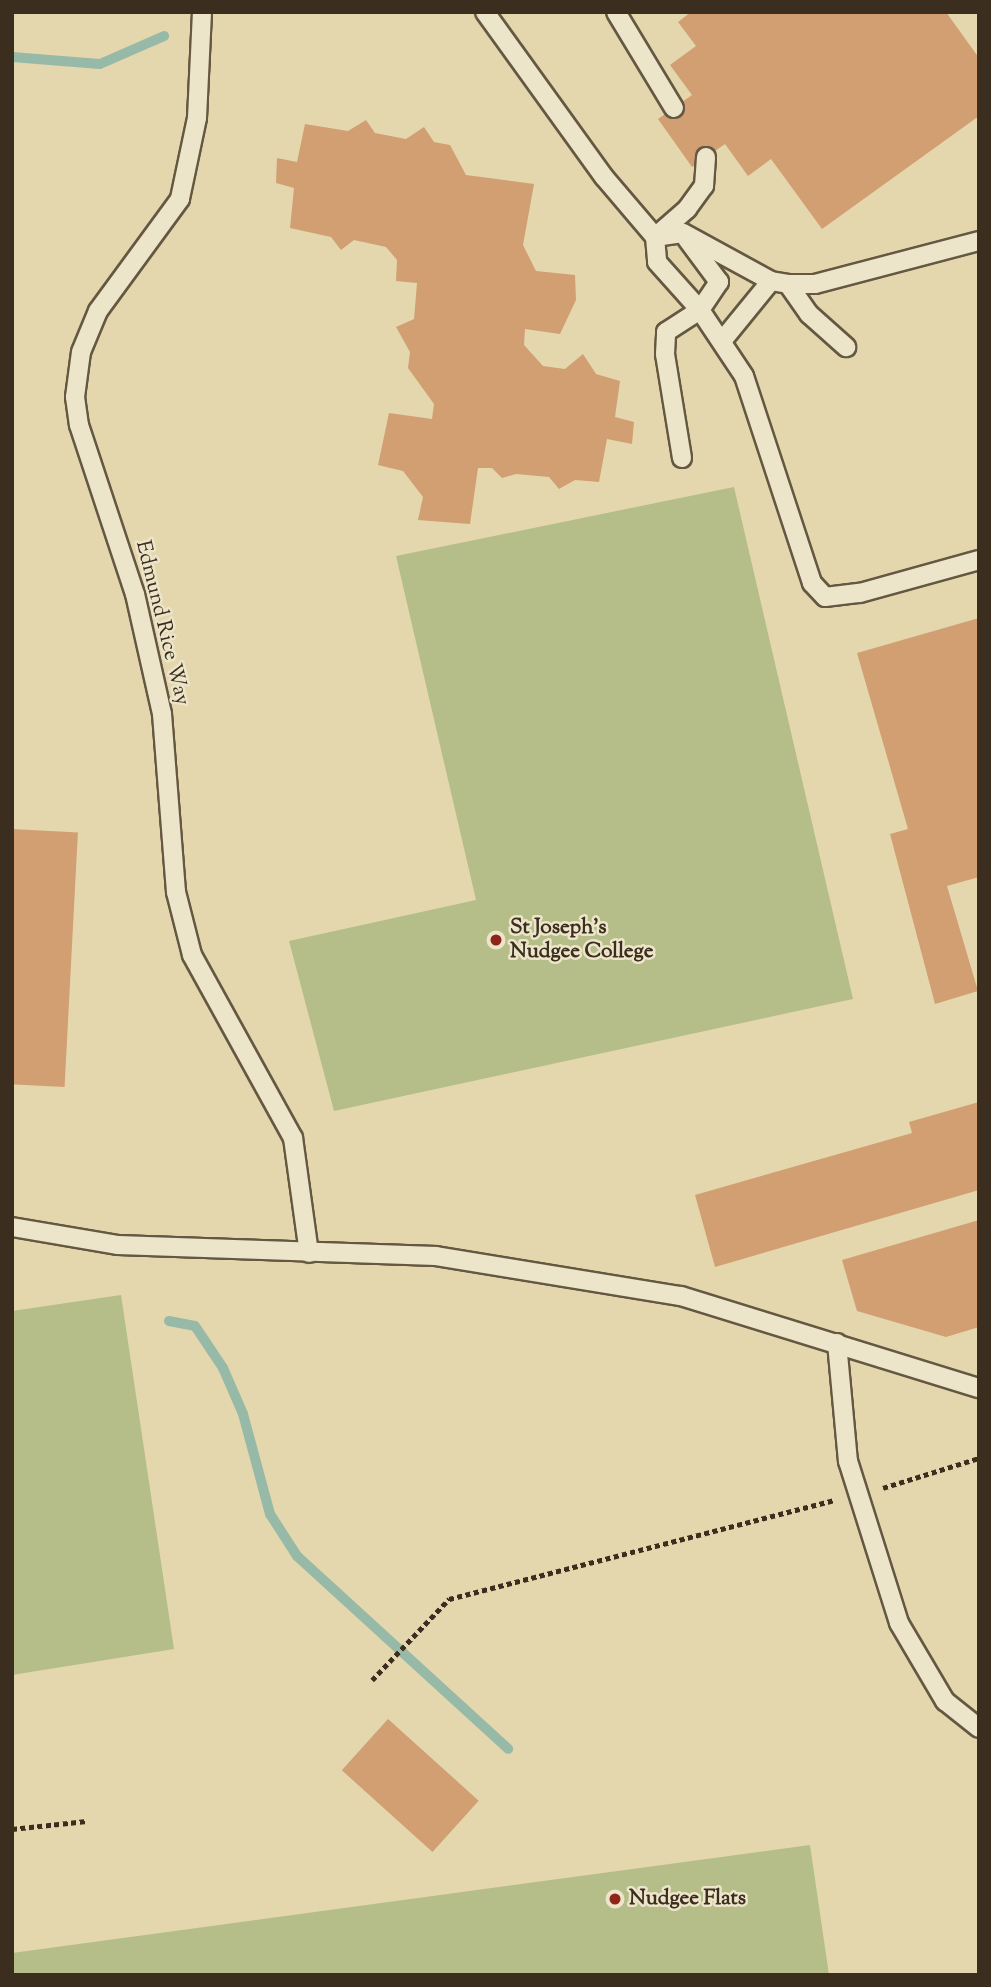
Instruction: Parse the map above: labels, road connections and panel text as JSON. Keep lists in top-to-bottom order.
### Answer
{
  "streets": {
    "lane": ["Edmund Rice Way"]
  },
  "places": ["St Joseph's Nudgee College", "Nudgee Flats"]
}
